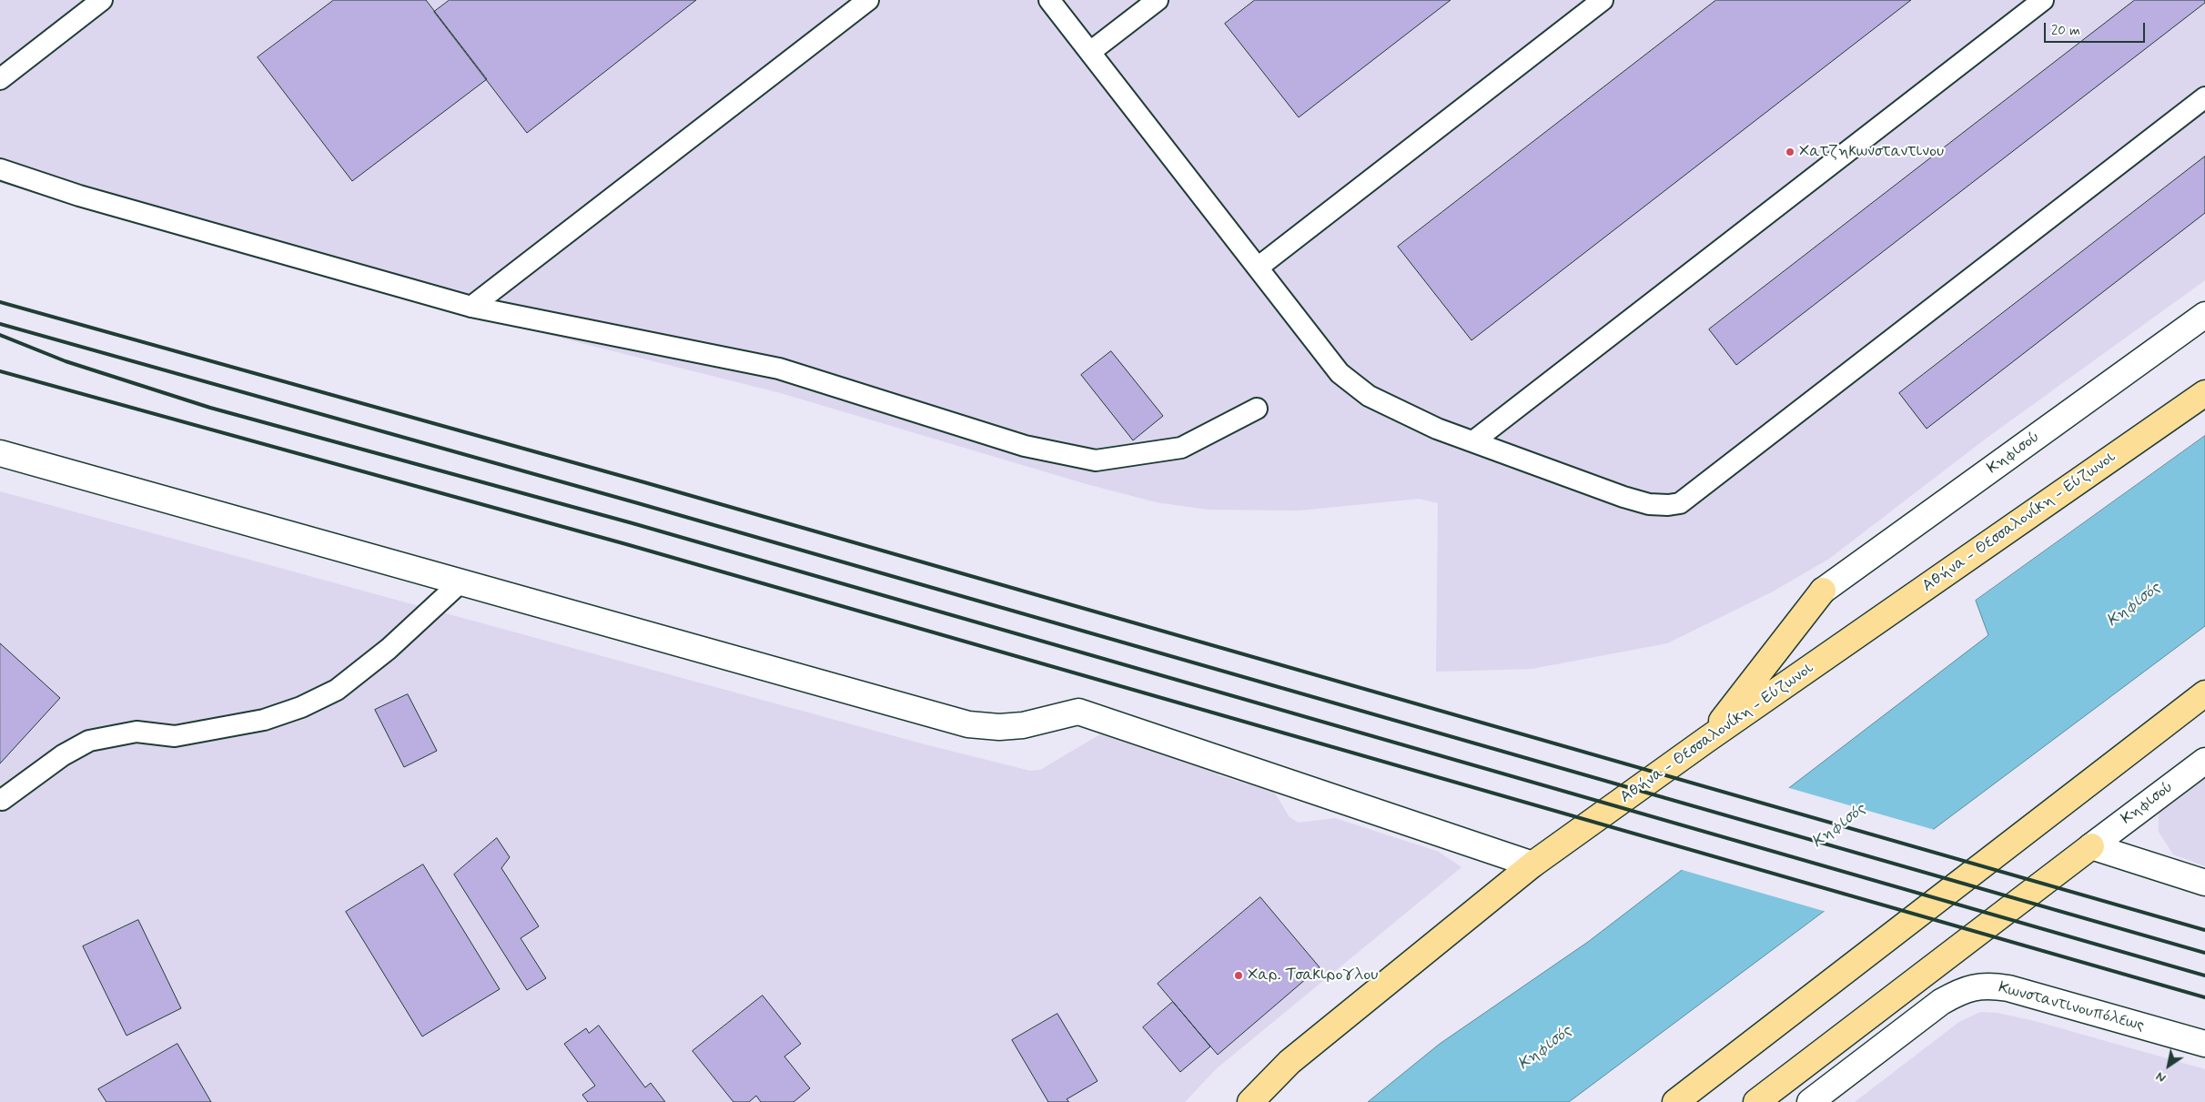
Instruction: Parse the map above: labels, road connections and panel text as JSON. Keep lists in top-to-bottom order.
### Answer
{
  "streets": {
    "highway": ["Αθήνα - Θεσσαλονίκη - Εύζωνοι"],
    "street": ["Κηφισού", "Κωνσταντινουπόλεως"]
  },
  "water": ["Κηφισός"],
  "places": ["Χατζηκωνσταντινου", "Χαρ. Τσακιρογλου"],
  "scale_bar": "20 m",
  "north": "bottom left"
}
